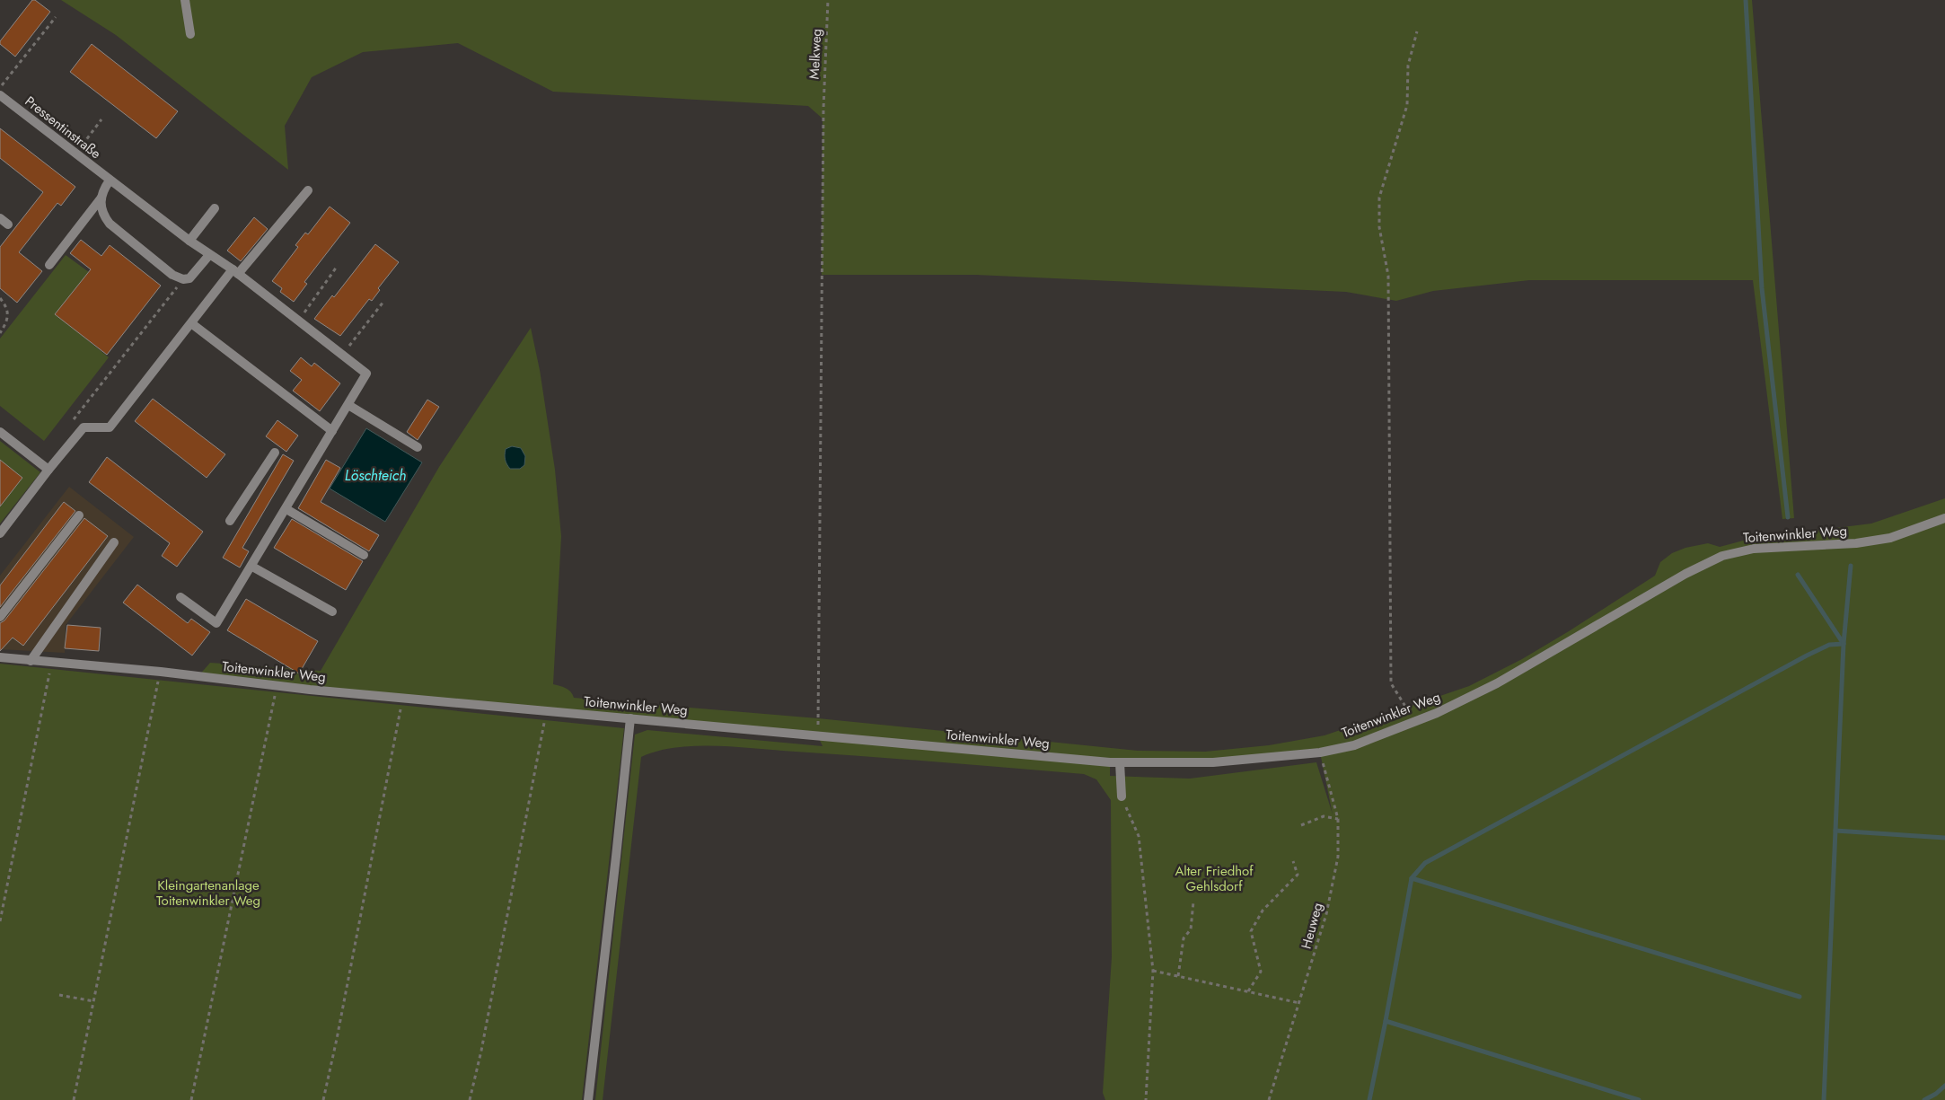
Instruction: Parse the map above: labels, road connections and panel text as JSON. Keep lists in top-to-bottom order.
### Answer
{
  "streets": {
    "street": ["Pressentinstraße", "Toitenwinkler Weg"],
    "path": ["Melkweg", "Heuweg"]
  },
  "crossings": [
    ["Melkweg", "Toitenwinkler Weg"],
    ["Toitenwinkler Weg", "Heuweg"]
  ],
  "water": ["Löschteich"],
  "parks": ["Alter Friedhof Gehlsdorf", "Kleingartenanlage Toitenwinkler Weg"]
}
